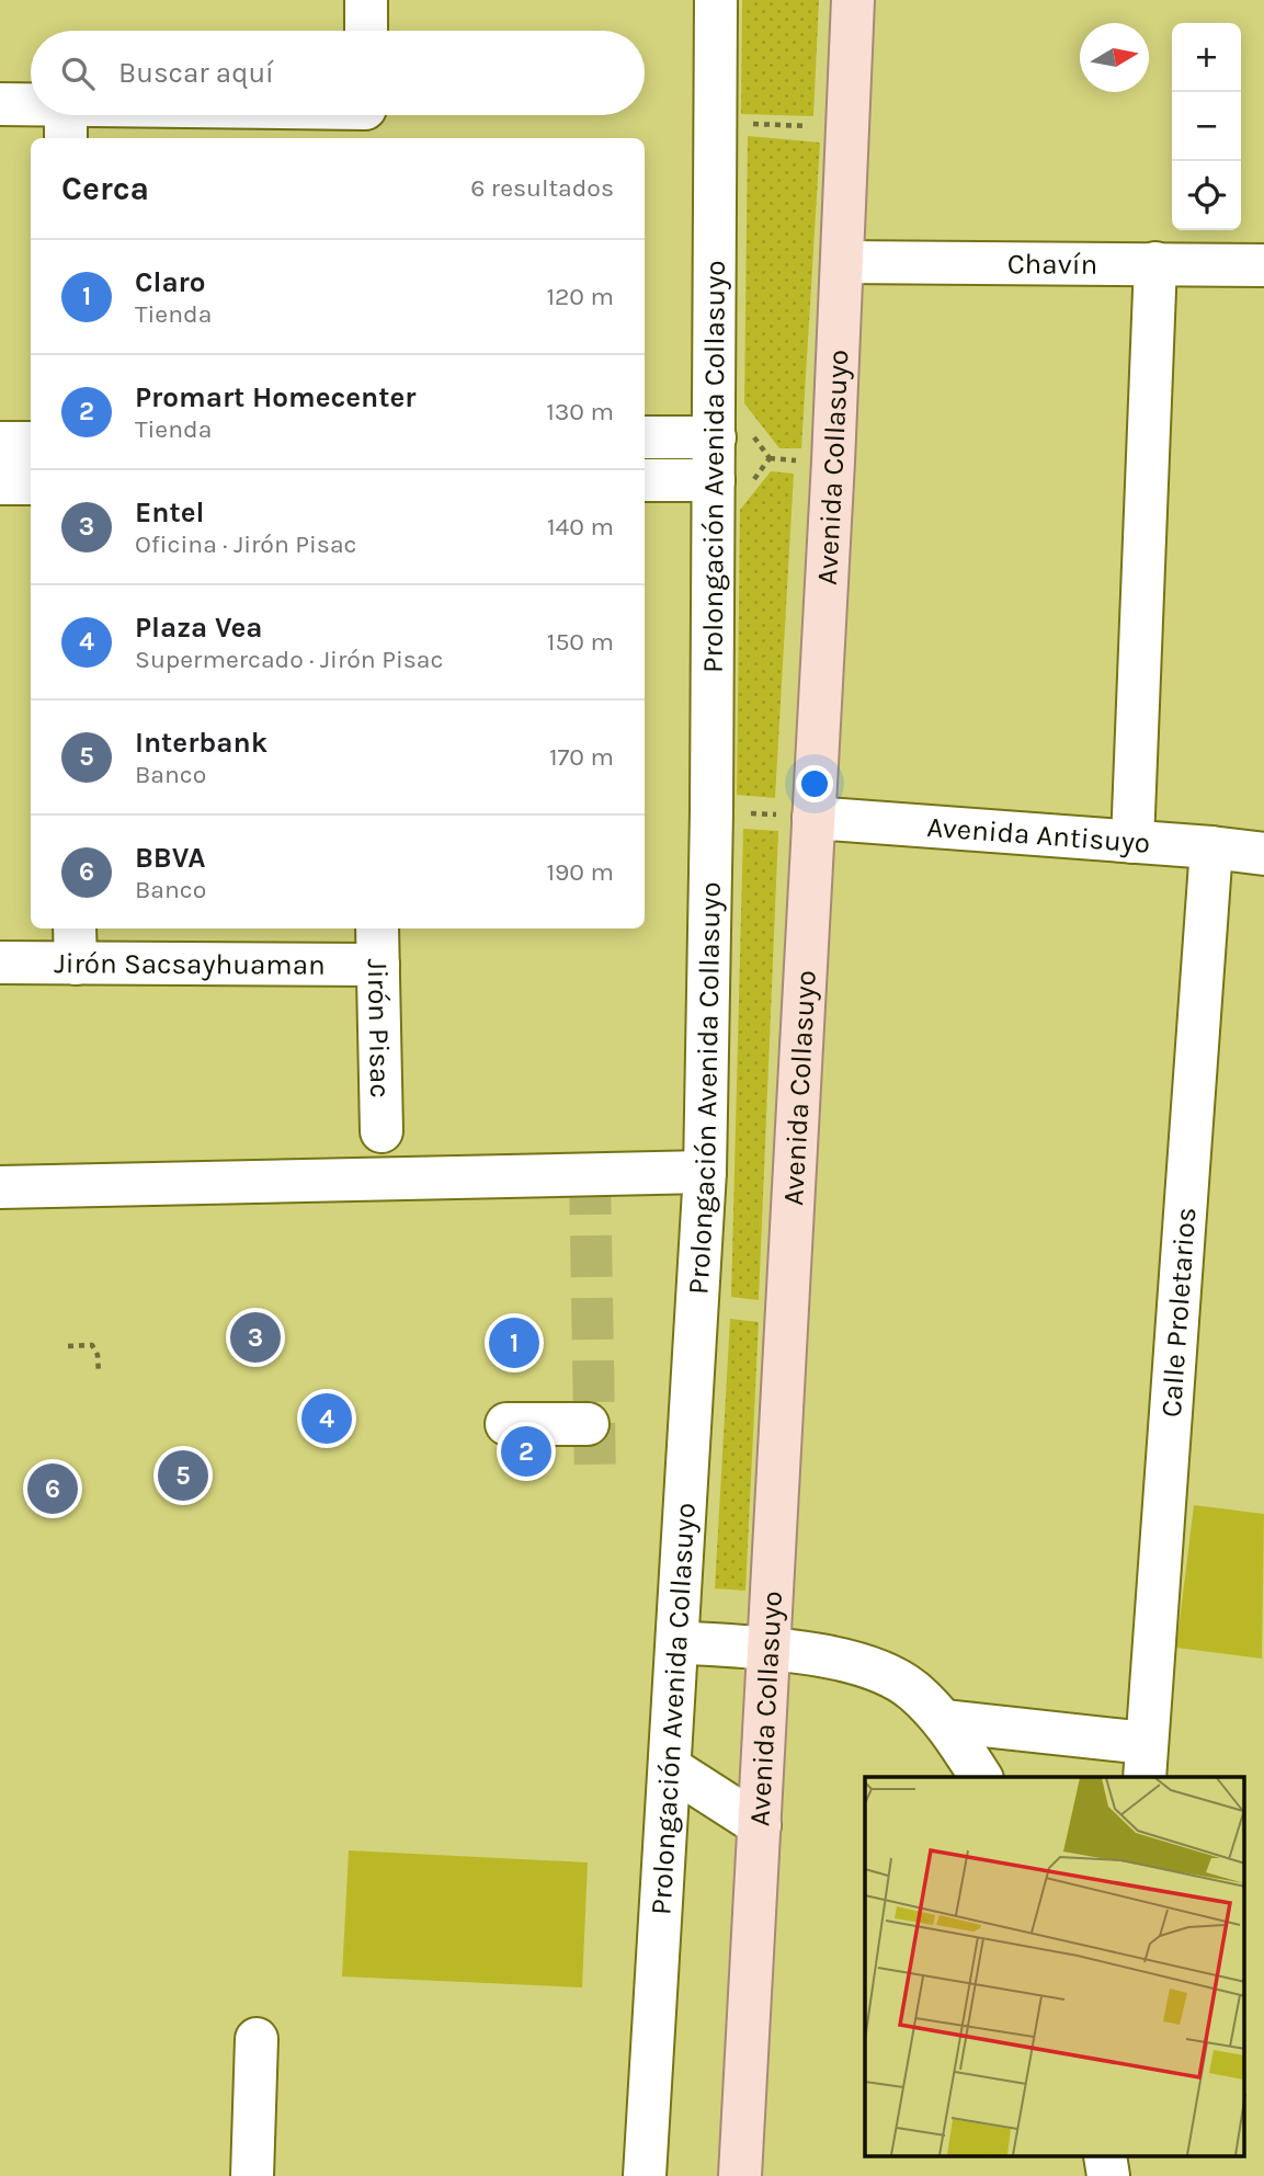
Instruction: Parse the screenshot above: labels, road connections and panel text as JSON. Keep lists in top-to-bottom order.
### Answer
{
  "streets": {
    "main road": ["Avenida Collasuyo"],
    "street": [
      "Chavín",
      "Prolongación Avenida Collasuyo",
      "Avenida Antisuyo",
      "Jirón Sacsayhuaman",
      "Jirón Pisac",
      "Calle Proletarios"
    ]
  },
  "crossings": [
    ["Chavín", "Avenida Collasuyo"],
    ["Avenida Collasuyo", "Avenida Antisuyo"],
    ["Avenida Antisuyo", "Calle Proletarios"],
    ["Jirón Sacsayhuaman", "Jirón Pisac"]
  ],
  "north": "right",
  "page": {
    "map_buttons": ["+", "−"],
    "search": "Buscar aquí",
    "heading": ["Cerca", "6 resultados"],
    "list": [
      {
        "mark": "1",
        "name": "Claro",
        "note": "Tienda",
        "value": "120 m"
      },
      {
        "mark": "2",
        "name": "Promart Homecenter",
        "note": "Tienda",
        "value": "130 m"
      },
      {
        "mark": "3",
        "name": "Entel",
        "note": "Oficina · Jirón Pisac",
        "value": "140 m"
      },
      {
        "mark": "4",
        "name": "Plaza Vea",
        "note": "Supermercado · Jirón Pisac",
        "value": "150 m"
      },
      {
        "mark": "5",
        "name": "Interbank",
        "note": "Banco",
        "value": "170 m"
      },
      {
        "mark": "6",
        "name": "BBVA",
        "note": "Banco",
        "value": "190 m"
      }
    ],
    "pins": [
      "3",
      "1",
      "4",
      "2",
      "5",
      "6"
    ]
  }
}
